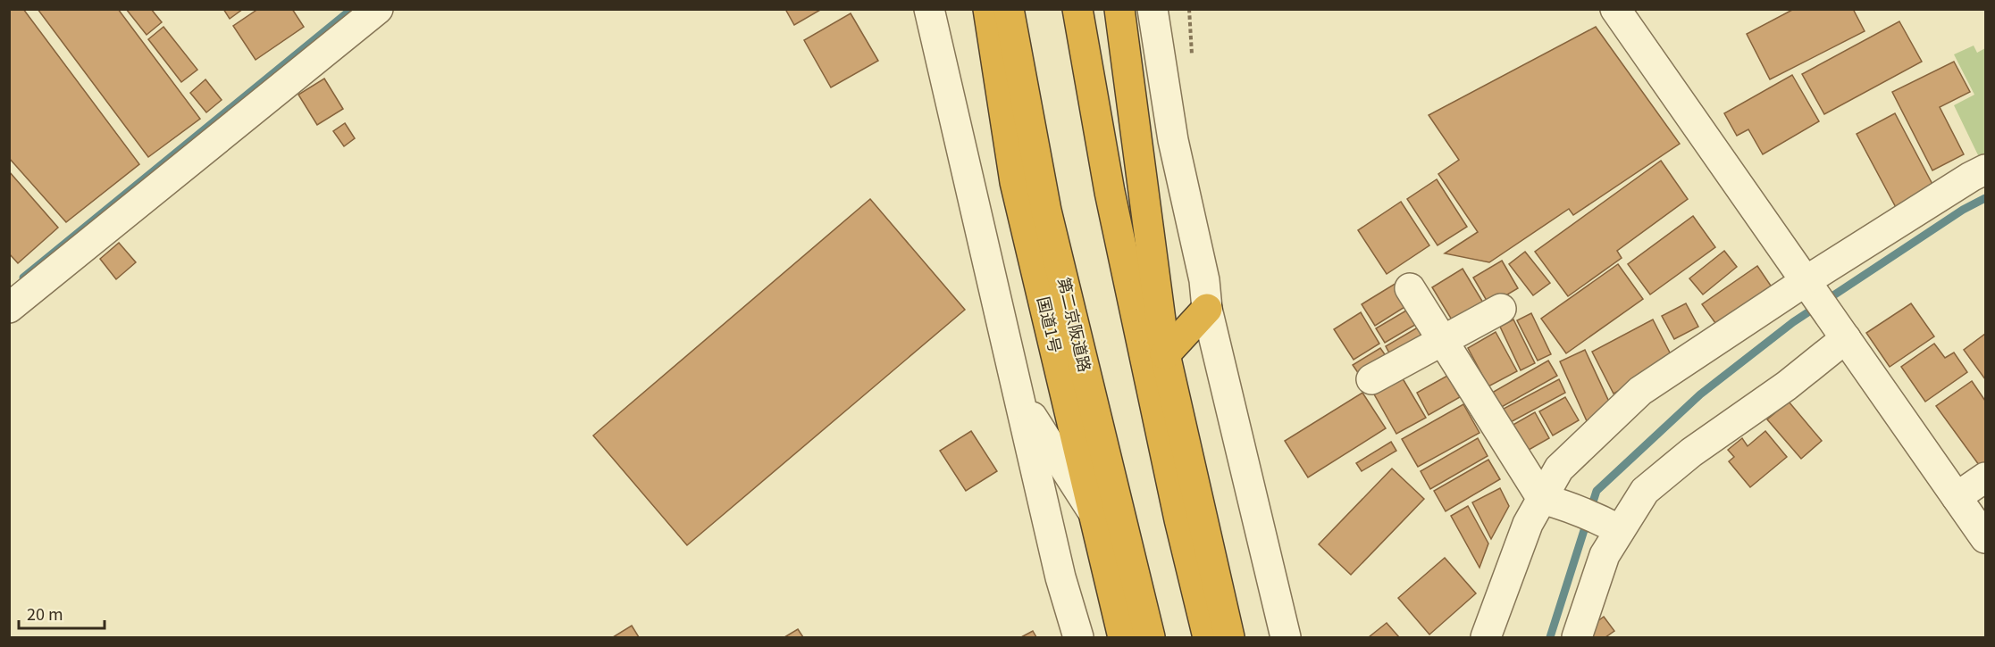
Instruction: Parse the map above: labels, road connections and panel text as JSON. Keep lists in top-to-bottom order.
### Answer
{
  "streets": {
    "highway": ["国道1号", "第二京阪道路"]
  },
  "scale_bar": "20 m"
}
